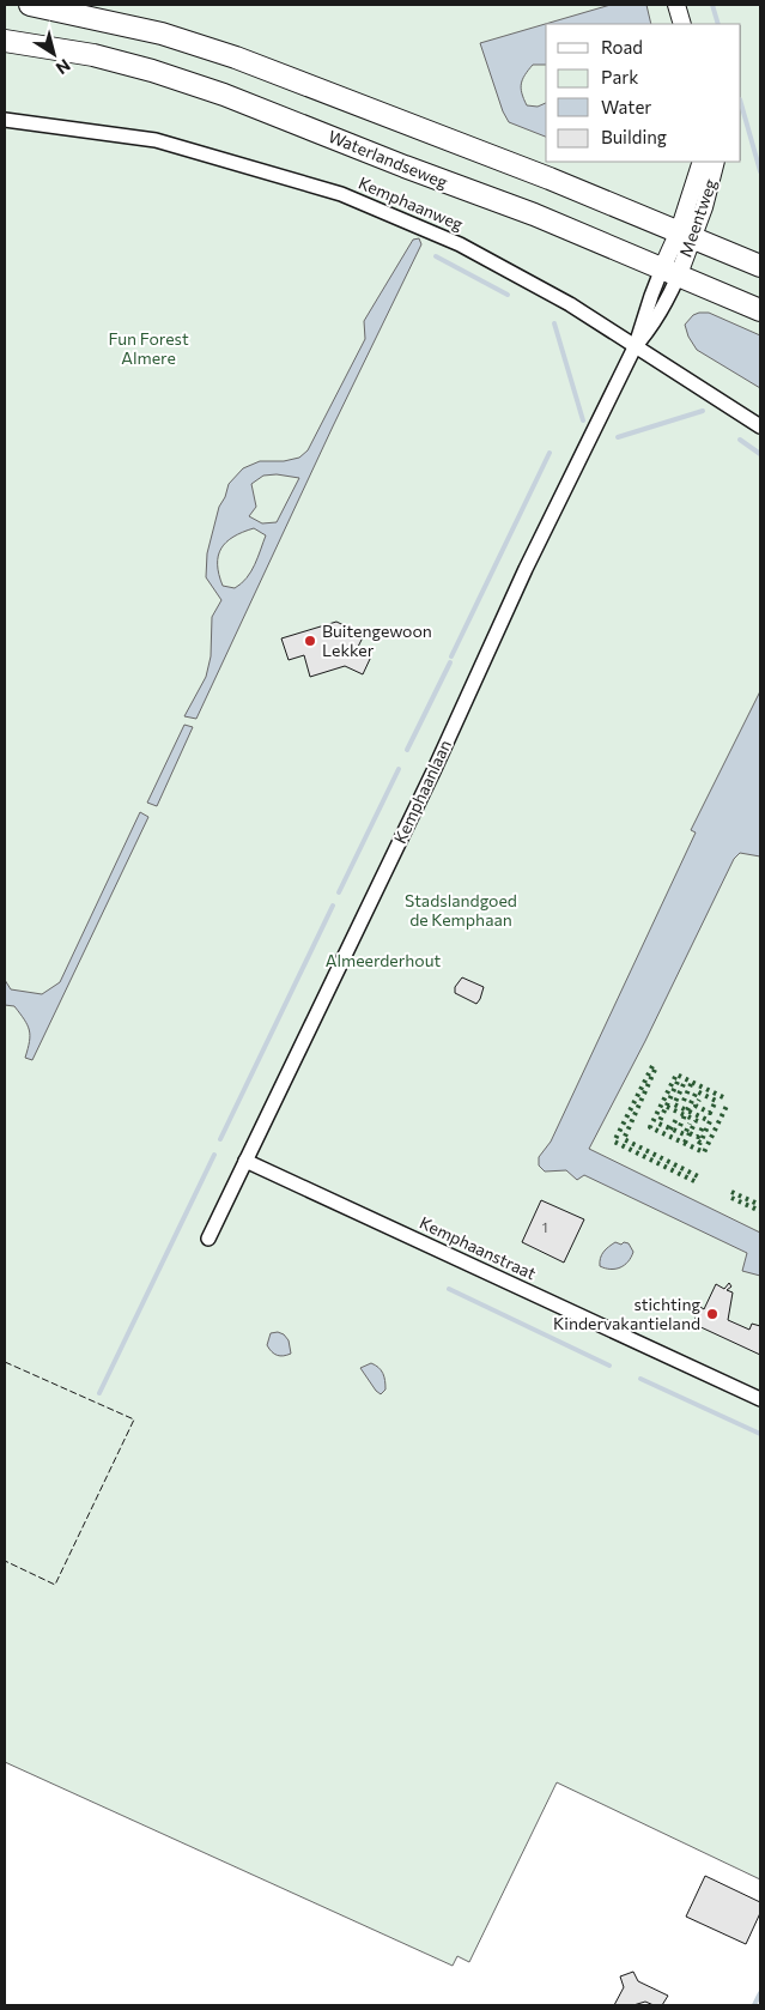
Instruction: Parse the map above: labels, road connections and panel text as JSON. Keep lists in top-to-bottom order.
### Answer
{
  "streets": {
    "main road": ["Waterlandseweg"],
    "street": [
      "Kemphaanweg",
      "Meentweg",
      "Kemphaanlaan",
      "Kemphaanstraat"
    ]
  },
  "crossings": [
    ["Waterlandseweg", "Kemphaanlaan"],
    ["Kemphaanweg", "Kemphaanlaan"],
    ["Meentweg", "Kemphaanlaan"],
    ["Kemphaanlaan", "Kemphaanstraat"]
  ],
  "parks": ["Fun Forest Almere", "Stadslandgoed de Kemphaan", "Almeerderhout"],
  "places": ["Buitengewoon Lekker", "stichting Kindervakantieland"],
  "house_numbers": ["1"],
  "legend": [
    "Road",
    "Park",
    "Water",
    "Building"
  ],
  "north": "bottom right"
}
